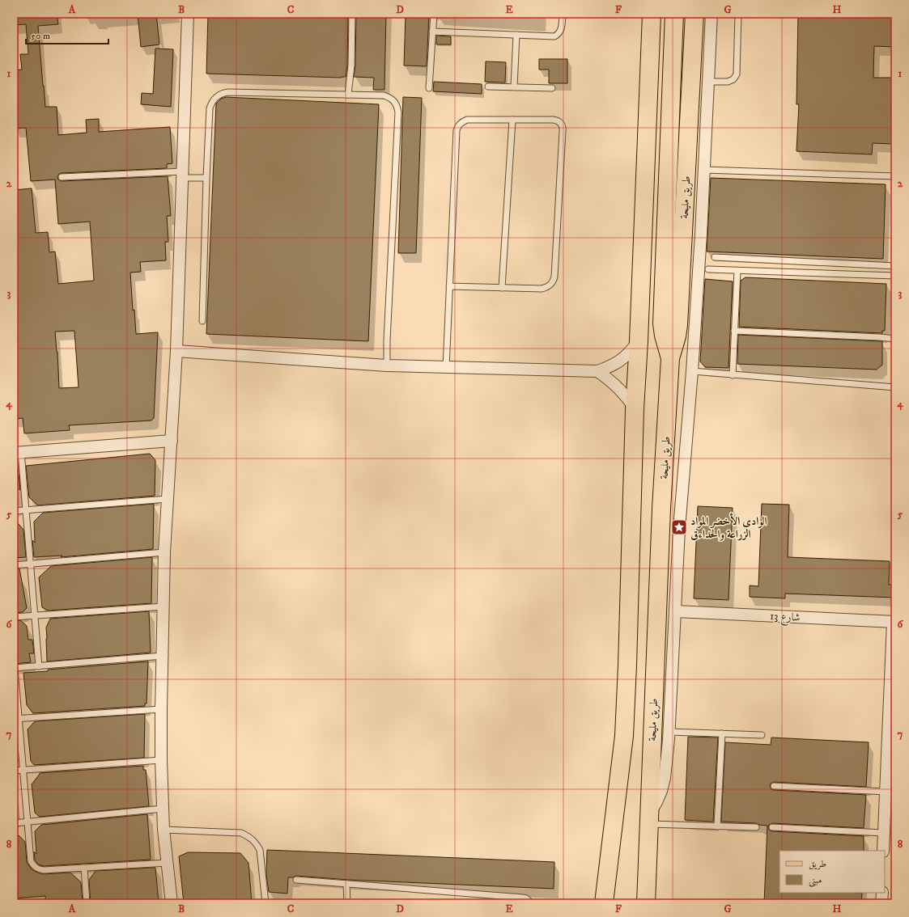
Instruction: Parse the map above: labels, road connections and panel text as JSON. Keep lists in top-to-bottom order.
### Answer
{
  "streets": {
    "main road": ["طريق مليحة"],
    "street": ["شارع 13"]
  },
  "places": {
    "place": ["الوادى الأخضر المواد الزراعة والحداءق"]
  },
  "legend": ["طريق", "مبنى"],
  "scale_bar": "50 m",
  "grid": {
    "columns": [
      "A",
      "B",
      "C",
      "D",
      "E",
      "F",
      "G",
      "H"
    ],
    "rows": [
      "1",
      "2",
      "3",
      "4",
      "5",
      "6",
      "7",
      "8"
    ]
  }
}
